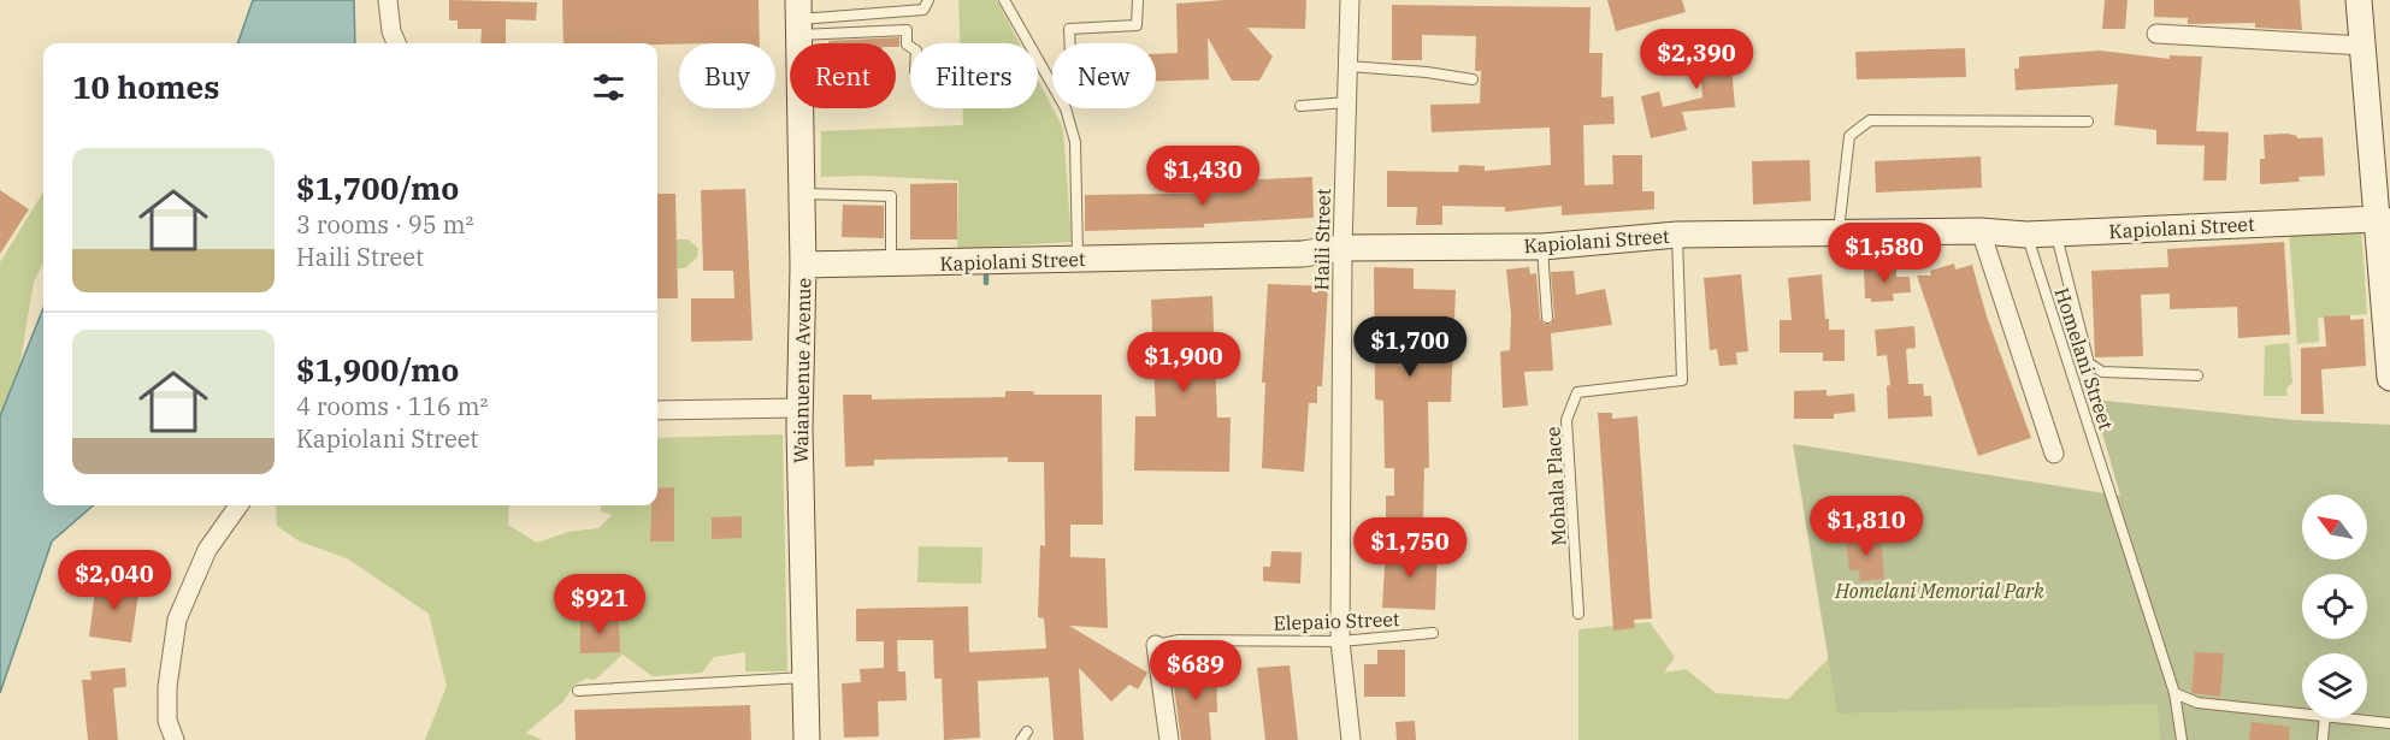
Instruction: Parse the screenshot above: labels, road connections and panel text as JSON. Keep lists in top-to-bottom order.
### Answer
{
  "streets": {
    "street": ["Kapiolani Street", "Haili Street", "Waianuenue Avenue"],
    "lane": ["Homelani Street", "Mohala Place", "Elepaio Street"]
  },
  "crossings": [
    ["Kapiolani Street", "Haili Street"],
    ["Kapiolani Street", "Homelani Street"],
    ["Kapiolani Street", "Waianuenue Avenue"],
    ["Kapiolani Street", "Mohala Place"],
    ["Haili Street", "Elepaio Street"]
  ],
  "parks": ["Homelani Memorial Park"],
  "north": "top left",
  "page": {
    "price": [
      "$2,390",
      "$1,430",
      "$1,580",
      "$1,700",
      "$1,900",
      "$1,810",
      "$1,750",
      "$2,040",
      "$921",
      "$689"
    ],
    "chip": [
      "Buy",
      "Rent",
      "Filters",
      "New"
    ],
    "heading": "10 homes",
    "list": [
      {
        "name": "$1,700/mo",
        "note": "3 rooms · 95 m² · Haili Street"
      },
      {
        "name": "$1,900/mo",
        "note": "4 rooms · 116 m² · Kapiolani Street"
      }
    ]
  }
}
